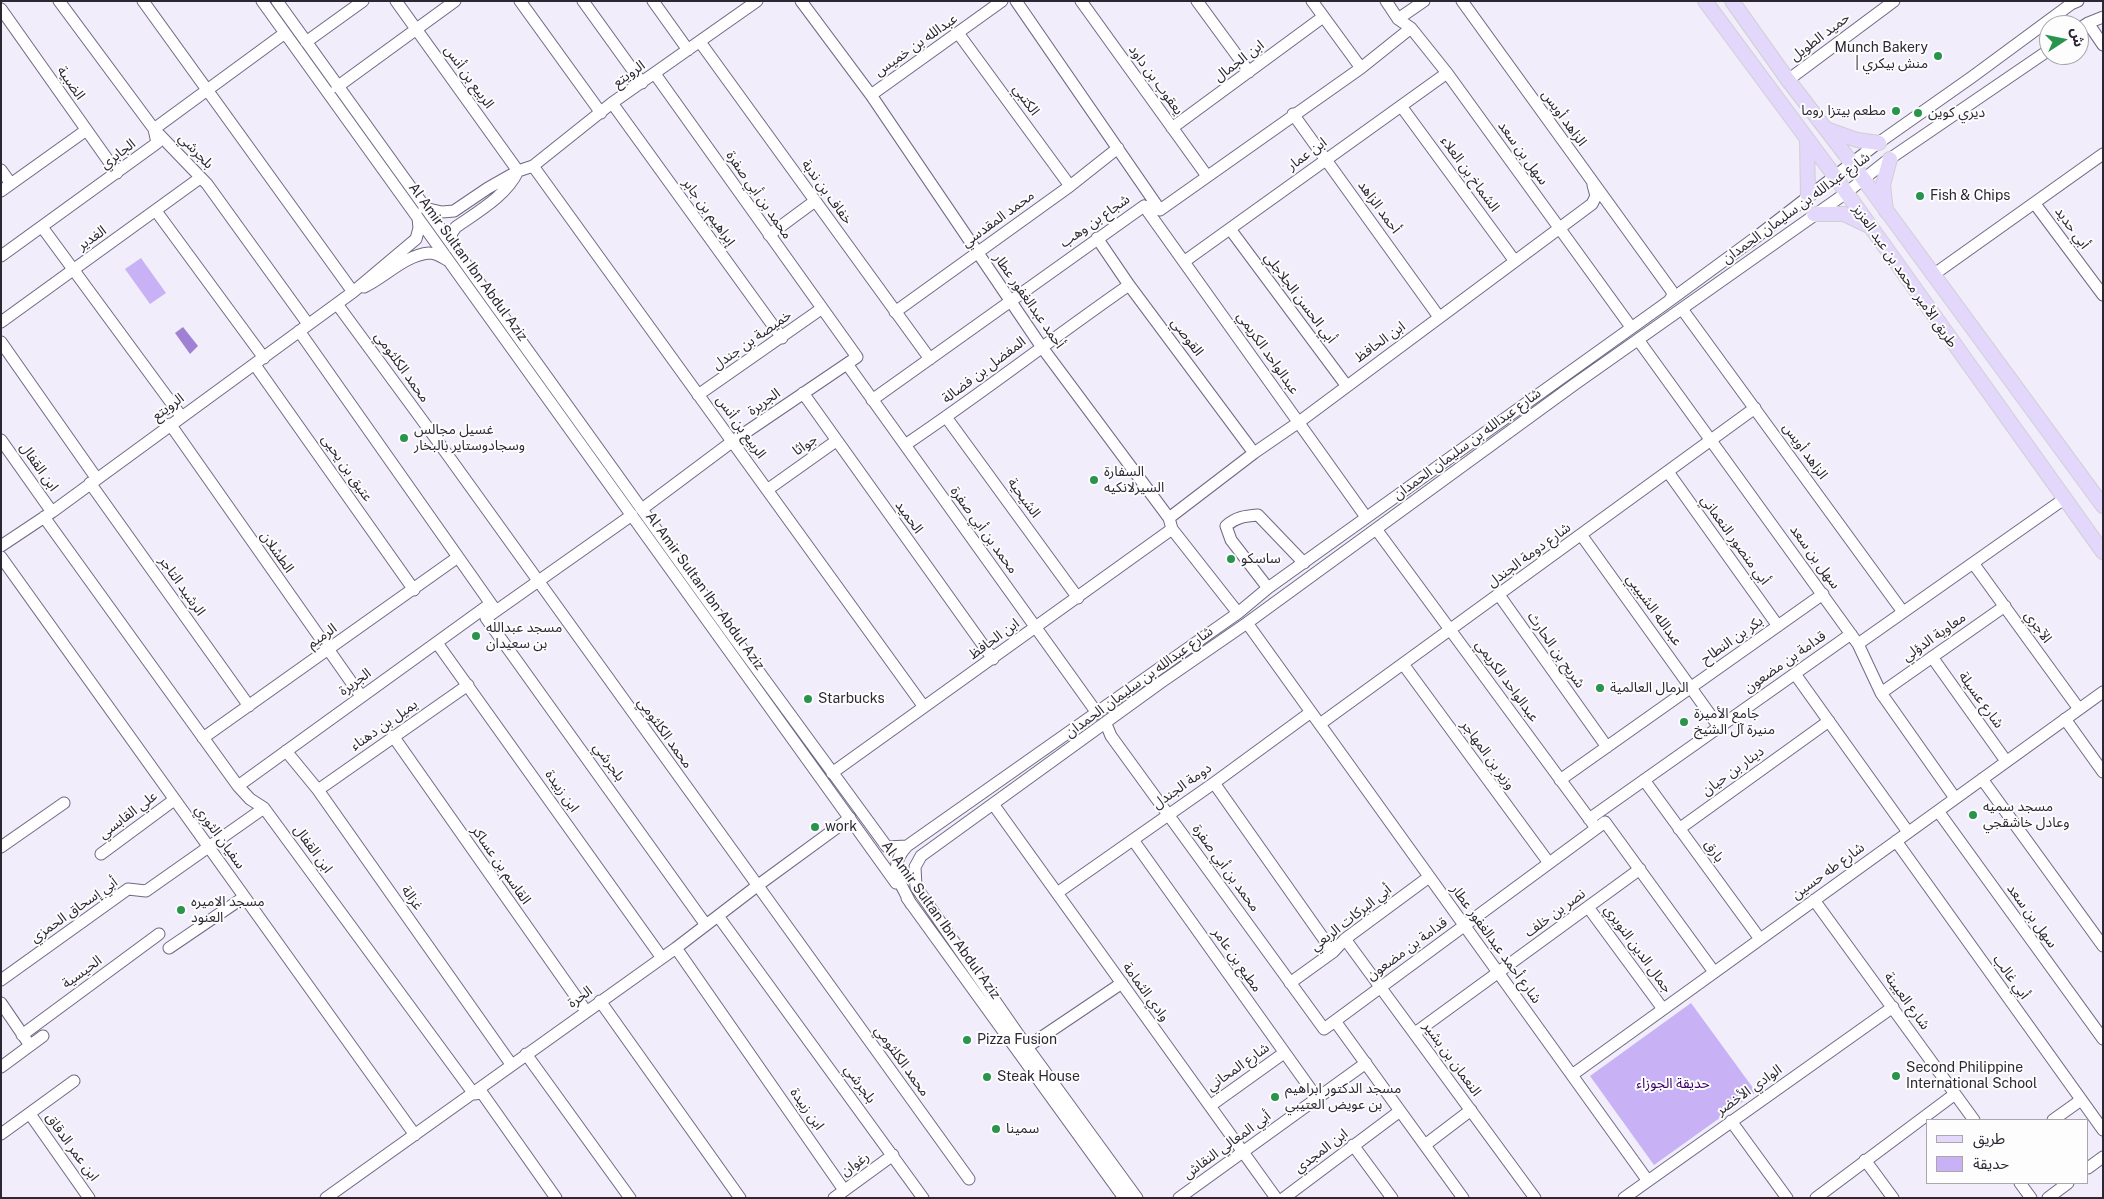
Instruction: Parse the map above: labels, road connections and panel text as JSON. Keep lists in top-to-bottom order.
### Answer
{
  "streets": {
    "main road": ["طريق الأمير محمد بن عبد العزيز"],
    "street": [
      "حميد الطويل",
      "عبدالله بن خميس",
      "ابن الجمال",
      "الرويتع",
      "الربيع بن أنس",
      "يعقوب بن داود",
      "الضبية",
      "الكتبي",
      "الزاهد أويس",
      "بلجرشي",
      "سهل بن سعد",
      "الجابري",
      "ابن عمار",
      "الشماخ بن العلاء",
      "خفاف بن ندبة",
      "محمد بن أبي صفرة",
      "أحمد الزاهد",
      "شارع عبدالله بن سليمان الحمدان",
      "إبراهيم بن جابر",
      "محمد المقدسي",
      "شجاع بن وهب",
      "أبي حديد",
      "الغدير",
      "Al Amir Sultan Ibn Abdul Aziz",
      "أبي الحسن الجلاجلي",
      "أحمد عبدالغفور عطار",
      "القوصي",
      "خميصة بن جندل",
      "ابن الحافظ",
      "عبدالواحد الكريمي",
      "محمد الكلثومي",
      "المفضل بن فضالة",
      "الجريرة",
      "جواثا",
      "ابن القفال",
      "عتيق بن يحيى",
      "الشيحية",
      "الحميد",
      "أبي منصور النعماني",
      "الطشلان",
      "شارع دومة الجندل",
      "الرشيد التاجر",
      "عبدالله الشبيبي",
      "الآجري",
      "الرميم",
      "معاوية الدؤلي",
      "بكر بن النطاح",
      "شريح بن الحارث",
      "قدامة بن مضعون",
      "شارع عسيلة",
      "يميل بن دهناء",
      "وزير بن المهاجر",
      "دينار بن حيان",
      "دومة الجندل",
      "ابن زبيدة",
      "علي القابسي",
      "سفيان الثوري",
      "بارق",
      "القاسم بن عساكر",
      "شارع طه حسين",
      "غزالة",
      "أبي إسحاق الحمزي",
      "نصر بن خلف",
      "أبي البركات الربعي",
      "شارع أحمد عبدالغفور عطار",
      "جمال الدين النويري",
      "مطيع بن عامر",
      "الحيسية",
      "أبي غالب",
      "وادي الثمامة",
      "الحرة",
      "شارع العيينة",
      "النعمان بن بشير",
      "شارع المحاني",
      "الوادي الأخضر",
      "أبي المعالي النقاش",
      "ابن عمر الدقاق",
      "ابن المجدي",
      "رغوان"
    ]
  },
  "crossings": [
    ["حميد الطويل", "طريق الأمير محمد بن عبد العزيز"],
    ["عبدالله بن خميس", "الكتبي"],
    ["عبدالله بن خميس", "أحمد عبدالغفور عطار"],
    ["ابن الجمال", "يعقوب بن داود"],
    ["الرويتع", "الربيع بن أنس"],
    ["الرويتع", "بلجرشي"],
    ["الرويتع", "خفاف بن ندبة"],
    ["الرويتع", "محمد بن أبي صفرة"],
    ["الرويتع", "إبراهيم بن جابر"],
    ["الرويتع", "Al Amir Sultan Ibn Abdul Aziz"],
    ["الرويتع", "محمد الكلثومي"],
    ["الرويتع", "ابن القفال"],
    ["الرويتع", "عتيق بن يحيى"],
    ["الرويتع", "الطشلان"],
    ["الرويتع", "الرشيد التاجر"],
    ["الربيع بن أنس", "خميصة بن جندل"],
    ["الربيع بن أنس", "ابن الحافظ"],
    ["الربيع بن أنس", "الجريرة"],
    ["الربيع بن أنس", "جواثا"],
    ["الضبية", "الجابري"],
    ["الكتبي", "محمد المقدسي"],
    ["الزاهد أويس", "شارع عبدالله بن سليمان الحمدان"],
    ["الزاهد أويس", "ابن الحافظ"],
    ["الزاهد أويس", "شارع دومة الجندل"],
    ["الزاهد أويس", "قدامة بن مضعون"],
    ["بلجرشي", "الجابري"],
    ["بلجرشي", "الغدير"],
    ["بلجرشي", "الجريرة"],
    ["بلجرشي", "الرميم"],
    ["بلجرشي", "الحرة"],
    ["بلجرشي", "رغوان"],
    ["سهل بن سعد", "ابن عمار"],
    ["سهل بن سعد", "شارع عبدالله بن سليمان الحمدان"],
    ["سهل بن سعد", "ابن الحافظ"],
    ["سهل بن سعد", "شارع دومة الجندل"],
    ["سهل بن سعد", "معاوية الدؤلي"],
    ["سهل بن سعد", "بكر بن النطاح"],
    ["سهل بن سعد", "قدامة بن مضعون"],
    ["سهل بن سعد", "شارع طه حسين"],
    ["ابن عمار", "الشماخ بن العلاء"],
    ["ابن عمار", "أحمد الزاهد"],
    ["ابن عمار", "أبي الحسن الجلاجلي"],
    ["ابن عمار", "عبدالواحد الكريمي"],
    ["الشماخ بن العلاء", "ابن الحافظ"],
    ["خفاف بن ندبة", "محمد المقدسي"],
    ["خفاف بن ندبة", "شجاع بن وهب"],
    ["محمد بن أبي صفرة", "شارع عبدالله بن سليمان الحمدان"],
    ["محمد بن أبي صفرة", "شجاع بن وهب"],
    ["محمد بن أبي صفرة", "خميصة بن جندل"],
    ["محمد بن أبي صفرة", "ابن الحافظ"],
    ["محمد بن أبي صفرة", "المفضل بن فضالة"],
    ["محمد بن أبي صفرة", "الجريرة"],
    ["محمد بن أبي صفرة", "قدامة بن مضعون"],
    ["محمد بن أبي صفرة", "دومة الجندل"],
    ["محمد بن أبي صفرة", "أبي البركات الربعي"],
    ["أحمد الزاهد", "ابن الحافظ"],
    ["شارع عبدالله بن سليمان الحمدان", "Al Amir Sultan Ibn Abdul Aziz"],
    ["شارع عبدالله بن سليمان الحمدان", "طريق الأمير محمد بن عبد العزيز"],
    ["شارع عبدالله بن سليمان الحمدان", "أحمد عبدالغفور عطار"],
    ["شارع عبدالله بن سليمان الحمدان", "عبدالواحد الكريمي"],
    ["شارع عبدالله بن سليمان الحمدان", "وادي الثمامة"],
    ["إبراهيم بن جابر", "خميصة بن جندل"],
    ["محمد المقدسي", "أحمد عبدالغفور عطار"],
    ["شجاع بن وهب", "أحمد عبدالغفور عطار"],
    ["شجاع بن وهب", "القوصي"],
    ["شجاع بن وهب", "عبدالواحد الكريمي"],
    ["الغدير", "عتيق بن يحيى"],
    ["Al Amir Sultan Ibn Abdul Aziz", "ابن الحافظ"],
    ["Al Amir Sultan Ibn Abdul Aziz", "الجريرة"],
    ["Al Amir Sultan Ibn Abdul Aziz", "الحرة"],
    ["طريق الأمير محمد بن عبد العزيز", "قدامة بن مضعون"],
    ["أبي الحسن الجلاجلي", "ابن الحافظ"],
    ["أحمد عبدالغفور عطار", "ابن الحافظ"],
    ["أحمد عبدالغفور عطار", "المفضل بن فضالة"],
    ["القوصي", "ابن الحافظ"],
    ["القوصي", "المفضل بن فضالة"],
    ["ابن الحافظ", "عبدالواحد الكريمي"],
    ["ابن الحافظ", "الشيحية"],
    ["ابن الحافظ", "الحميد"],
    ["عبدالواحد الكريمي", "شارع دومة الجندل"],
    ["عبدالواحد الكريمي", "بكر بن النطاح"],
    ["عبدالواحد الكريمي", "قدامة بن مضعون"],
    ["عبدالواحد الكريمي", "شارع طه حسين"],
    ["عبدالواحد الكريمي", "نصر بن خلف"],
    ["محمد الكلثومي", "الجريرة"],
    ["محمد الكلثومي", "الحرة"],
    ["المفضل بن فضالة", "الشيحية"],
    ["الجريرة", "ابن القفال"],
    ["الجريرة", "الحميد"],
    ["الجريرة", "الطشلان"],
    ["الجريرة", "ابن زبيدة"],
    ["الجريرة", "غزالة"],
    ["جواثا", "الحميد"],
    ["ابن القفال", "الرميم"],
    ["ابن القفال", "أبي إسحاق الحمزي"],
    ["ابن القفال", "الحرة"],
    ["عتيق بن يحيى", "الرميم"],
    ["أبي منصور النعماني", "شارع دومة الجندل"],
    ["أبي منصور النعماني", "بكر بن النطاح"],
    ["الطشلان", "الرميم"],
    ["شارع دومة الجندل", "عبدالله الشبيبي"],
    ["شارع دومة الجندل", "شريح بن الحارث"],
    ["شارع دومة الجندل", "وزير بن المهاجر"],
    ["شارع دومة الجندل", "شارع أحمد عبدالغفور عطار"],
    ["الرشيد التاجر", "الرميم"],
    ["عبدالله الشبيبي", "بكر بن النطاح"],
    ["عبدالله الشبيبي", "قدامة بن مضعون"],
    ["الآجري", "معاوية الدؤلي"],
    ["الآجري", "قدامة بن مضعون"],
    ["الآجري", "شارع طه حسين"],
    ["معاوية الدؤلي", "شارع عسيلة"],
    ["بكر بن النطاح", "شريح بن الحارث"],
    ["قدامة بن مضعون", "وزير بن المهاجر"],
    ["قدامة بن مضعون", "بارق"],
    ["قدامة بن مضعون", "شارع أحمد عبدالغفور عطار"],
    ["قدامة بن مضعون", "النعمان بن بشير"],
    ["شارع عسيلة", "شارع طه حسين"],
    ["يميل بن دهناء", "ابن زبيدة"],
    ["يميل بن دهناء", "القاسم بن عساكر"],
    ["يميل بن دهناء", "غزالة"],
    ["دينار بن حيان", "بارق"],
    ["دومة الجندل", "مطيع بن عامر"],
    ["دومة الجندل", "وادي الثمامة"],
    ["ابن زبيدة", "الحرة"],
    ["ابن زبيدة", "رغوان"],
    ["علي القابسي", "سفيان الثوري"],
    ["سفيان الثوري", "أبي إسحاق الحمزي"],
    ["سفيان الثوري", "الحرة"],
    ["بارق", "شارع طه حسين"],
    ["القاسم بن عساكر", "الحرة"],
    ["شارع طه حسين", "شارع أحمد عبدالغفور عطار"],
    ["شارع طه حسين", "جمال الدين النويري"],
    ["شارع طه حسين", "أبي غالب"],
    ["شارع طه حسين", "شارع العيينة"],
    ["غزالة", "الحرة"],
    ["نصر بن خلف", "شارع أحمد عبدالغفور عطار"],
    ["نصر بن خلف", "جمال الدين النويري"],
    ["نصر بن خلف", "النعمان بن بشير"],
    ["أبي البركات الربعي", "شارع أحمد عبدالغفور عطار"],
    ["أبي البركات الربعي", "النعمان بن بشير"],
    ["شارع أحمد عبدالغفور عطار", "الوادي الأخضر"],
    ["مطيع بن عامر", "شارع المحاني"],
    ["مطيع بن عامر", "أبي المعالي النقاش"],
    ["وادي الثمامة", "شارع المحاني"],
    ["وادي الثمامة", "أبي المعالي النقاش"],
    ["شارع العيينة", "الوادي الأخضر"]
  ],
  "parks": ["حديقة الجوزاء"],
  "places": [
    "Munch Bakery | منش بيكري",
    "مطعم بيتزا روما",
    "ديري كوين",
    "Fish & Chips",
    "غسيل مجالس وسجادوستاير بالبخار",
    "السفارة السيرلانكيه",
    "ساسكو",
    "مسجد عبدالله بن سعيدان",
    "الرمال العالمية",
    "Starbucks",
    "جامع الأميرة منيرة آل الشيخ",
    "مسجد سميه وعادل خاشقجي",
    "work",
    "مسجد الاميره العنود",
    "Pizza Fusion",
    "Second Philippine International School",
    "Steak House",
    "مسجد الدكتور ابراهيم بن عويض العتيبي",
    "سمينا"
  ],
  "legend": ["طريق", "حديقة"],
  "north": "right"
}
